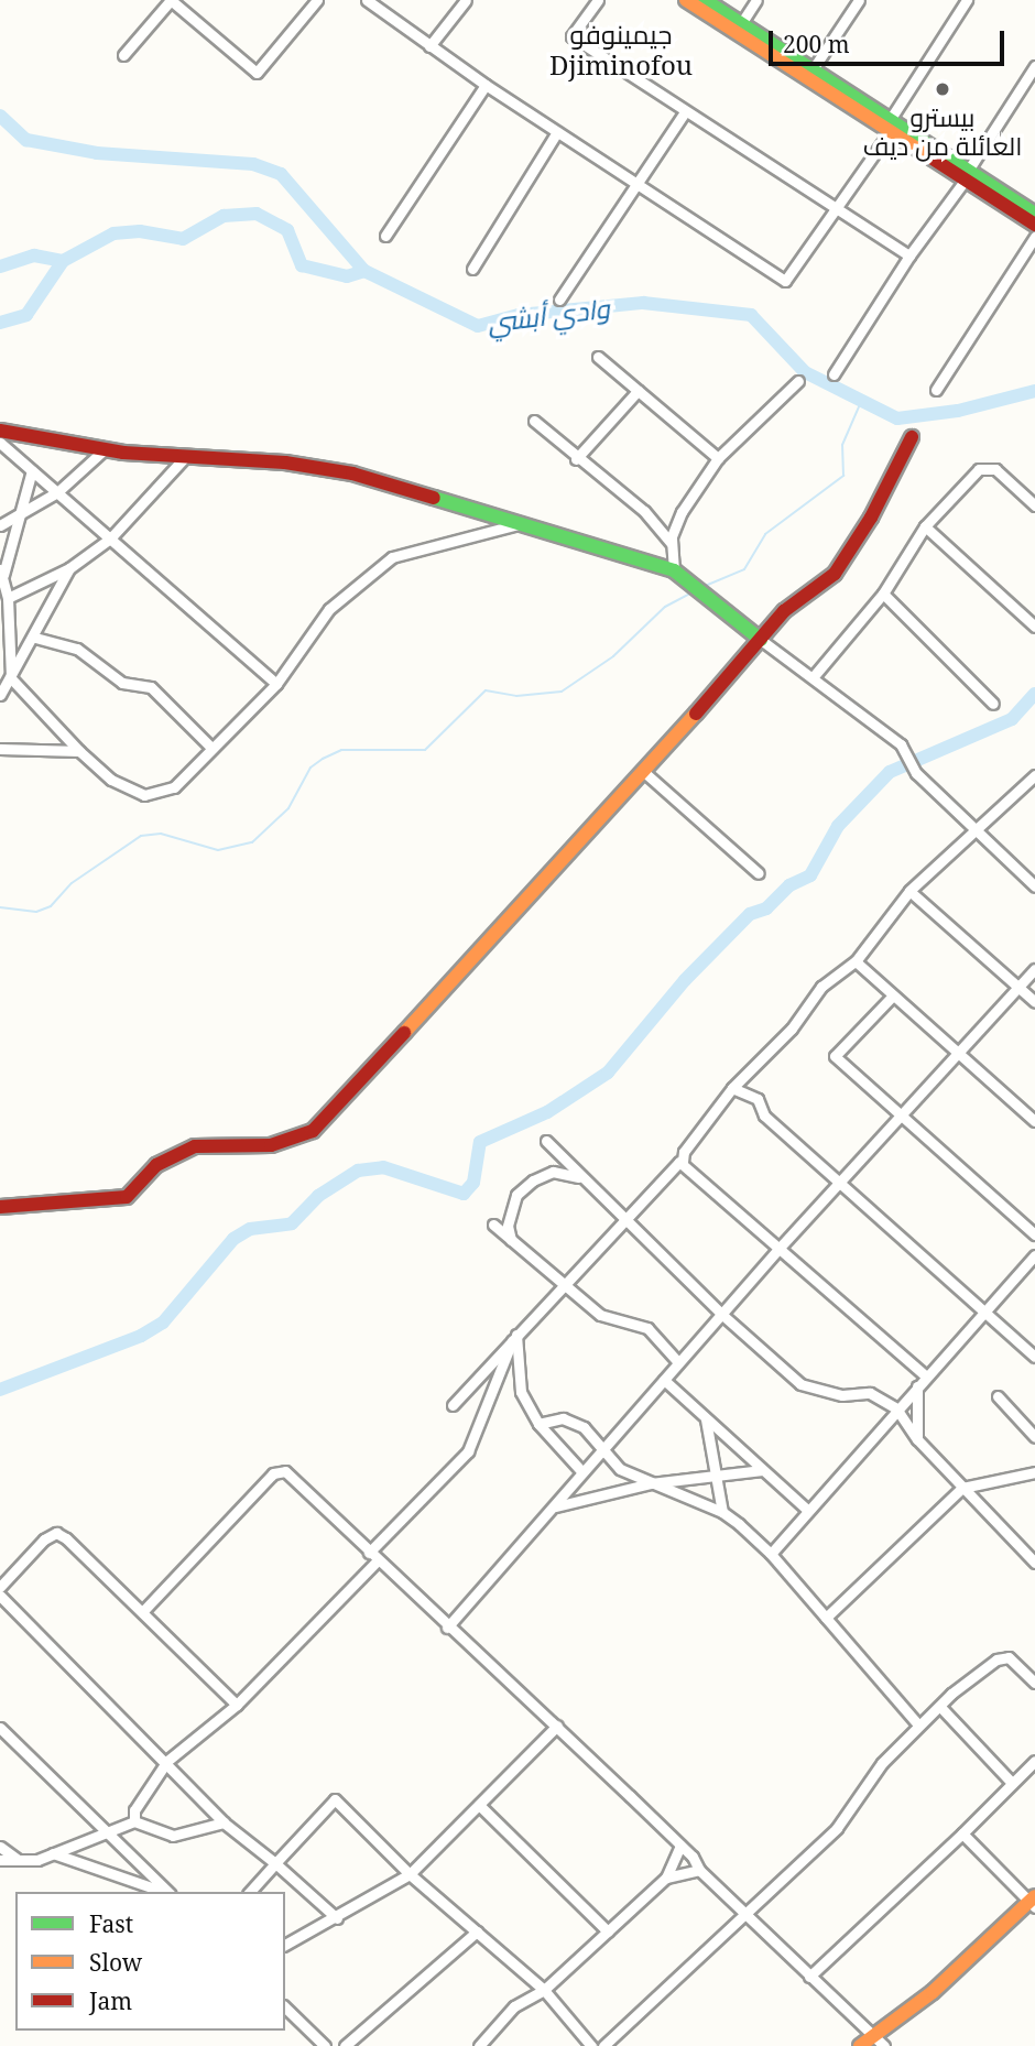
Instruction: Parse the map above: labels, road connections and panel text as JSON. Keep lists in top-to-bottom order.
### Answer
{
  "districts": ["جيمينوفو Djiminofou"],
  "water": ["وادي أبشي"],
  "places": ["بيسترو العائلة من ديف"],
  "legend": ["Fast", "Slow", "Jam"],
  "scale_bar": "200 m"
}
